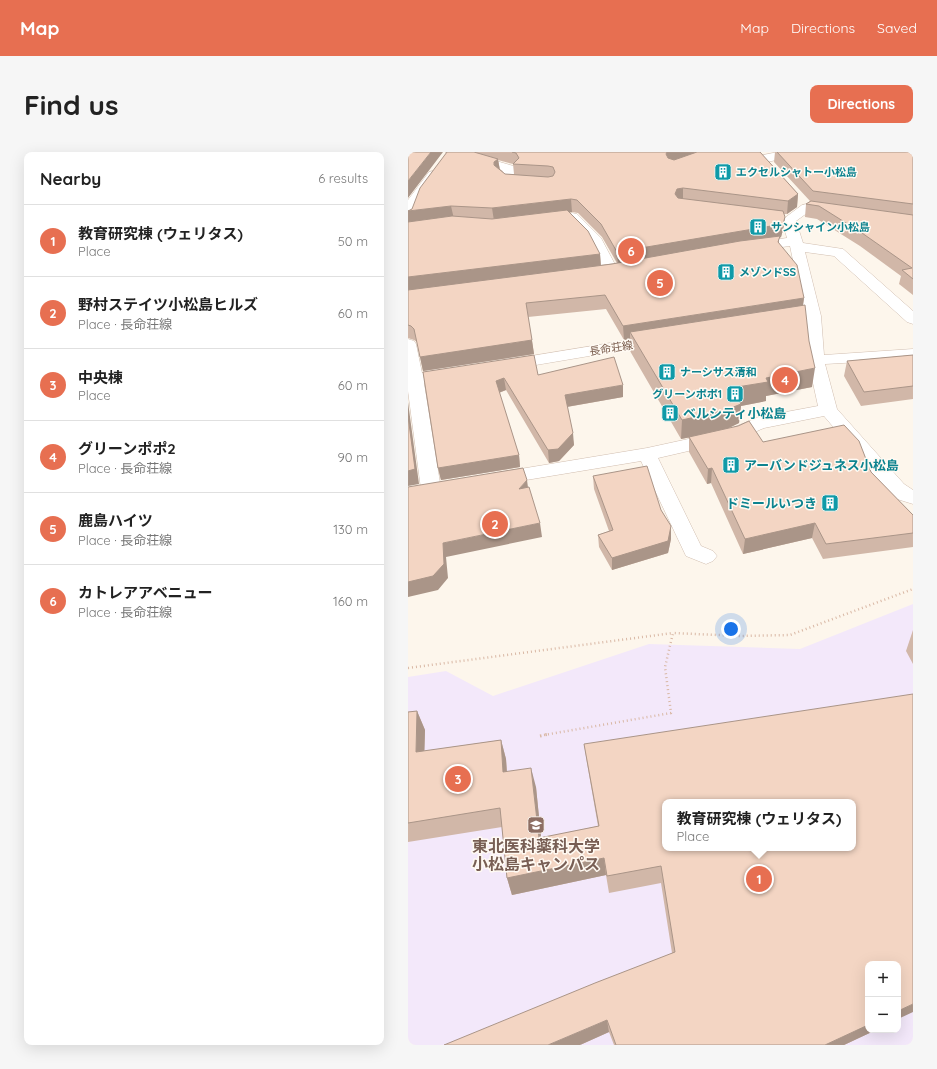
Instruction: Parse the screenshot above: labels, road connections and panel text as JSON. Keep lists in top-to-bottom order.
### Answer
{
  "streets": {
    "street": ["長命荘線"]
  },
  "places": {
    "building": [
      "エクセルシャトー小松島",
      "サンシャイン小松島",
      "メゾンドSS",
      "ナーシサス清和",
      "グリーンポポ1",
      "ベルシティ小松島",
      "アーバンドジュネス小松島",
      "ドミールいつき"
    ],
    "school or university": ["東北医科薬科大学 小松島キャンパス"]
  },
  "page": {
    "header": "Map",
    "nav": ["Map", "Directions", "Saved"],
    "buttons": "Directions",
    "title": "Find us",
    "heading": ["Nearby", "6 results"],
    "list": [
      {
        "mark": "1",
        "name": "教育研究棟 (ウェリタス)",
        "note": "Place",
        "value": "50 m"
      },
      {
        "mark": "2",
        "name": "野村ステイツ小松島ヒルズ",
        "note": "Place · 長命荘線",
        "value": "60 m"
      },
      {
        "mark": "3",
        "name": "中央棟",
        "note": "Place",
        "value": "60 m"
      },
      {
        "mark": "4",
        "name": "グリーンポポ2",
        "note": "Place · 長命荘線",
        "value": "90 m"
      },
      {
        "mark": "5",
        "name": "鹿島ハイツ",
        "note": "Place · 長命荘線",
        "value": "130 m"
      },
      {
        "mark": "6",
        "name": "カトレアアベニュー",
        "note": "Place · 長命荘線",
        "value": "160 m"
      }
    ],
    "pins": [
      "6",
      "5",
      "4",
      "2",
      "3",
      "1"
    ],
    "popup": ["教育研究棟 (ウェリタス)", "Place"],
    "map_buttons": ["+", "−"]
  }
}
